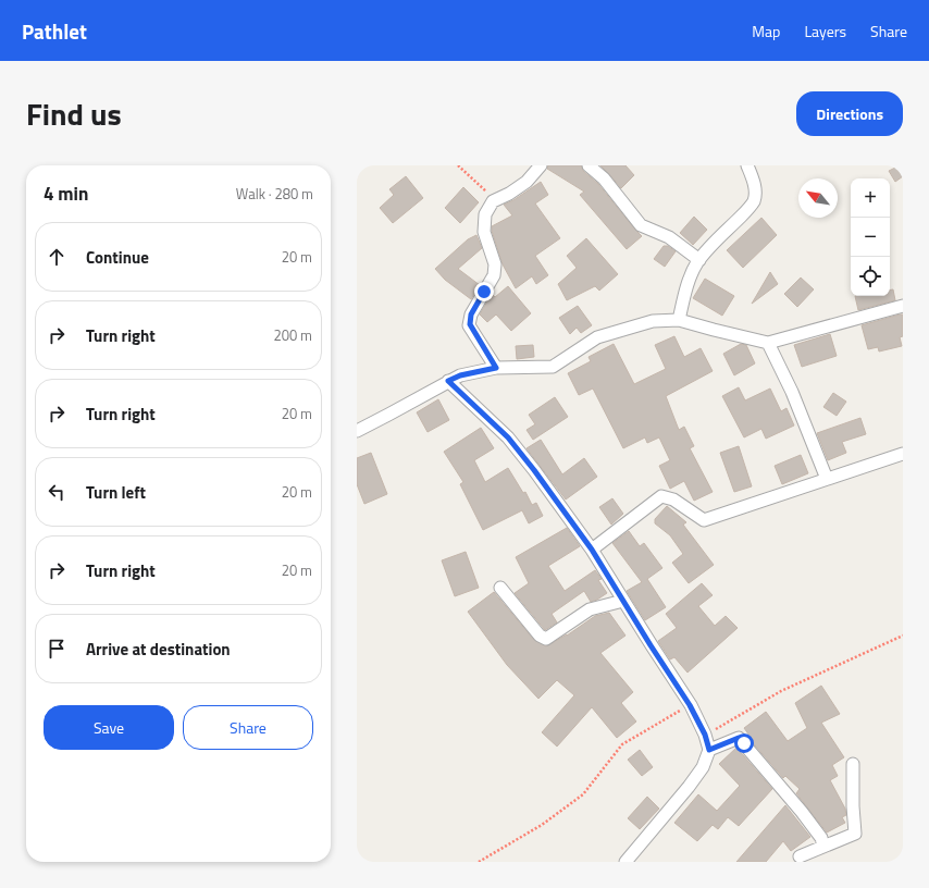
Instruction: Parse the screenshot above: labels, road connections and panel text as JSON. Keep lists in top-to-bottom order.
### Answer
{
  "north": "top left",
  "page": {
    "header": "Pathlet",
    "nav": ["Map", "Layers", "Share"],
    "title": "Find us",
    "buttons": [
      "Directions",
      ["Save", "Share"]
    ],
    "heading": ["4 min", "Walk · 280 m"],
    "map_buttons": ["+", "−"],
    "list": [
      ["Continue", "20 m"],
      ["Turn right", "200 m"],
      ["Turn right", "20 m"],
      ["Turn left", "20 m"],
      ["Turn right", "20 m"],
      "Arrive at destination"
    ]
  }
}
